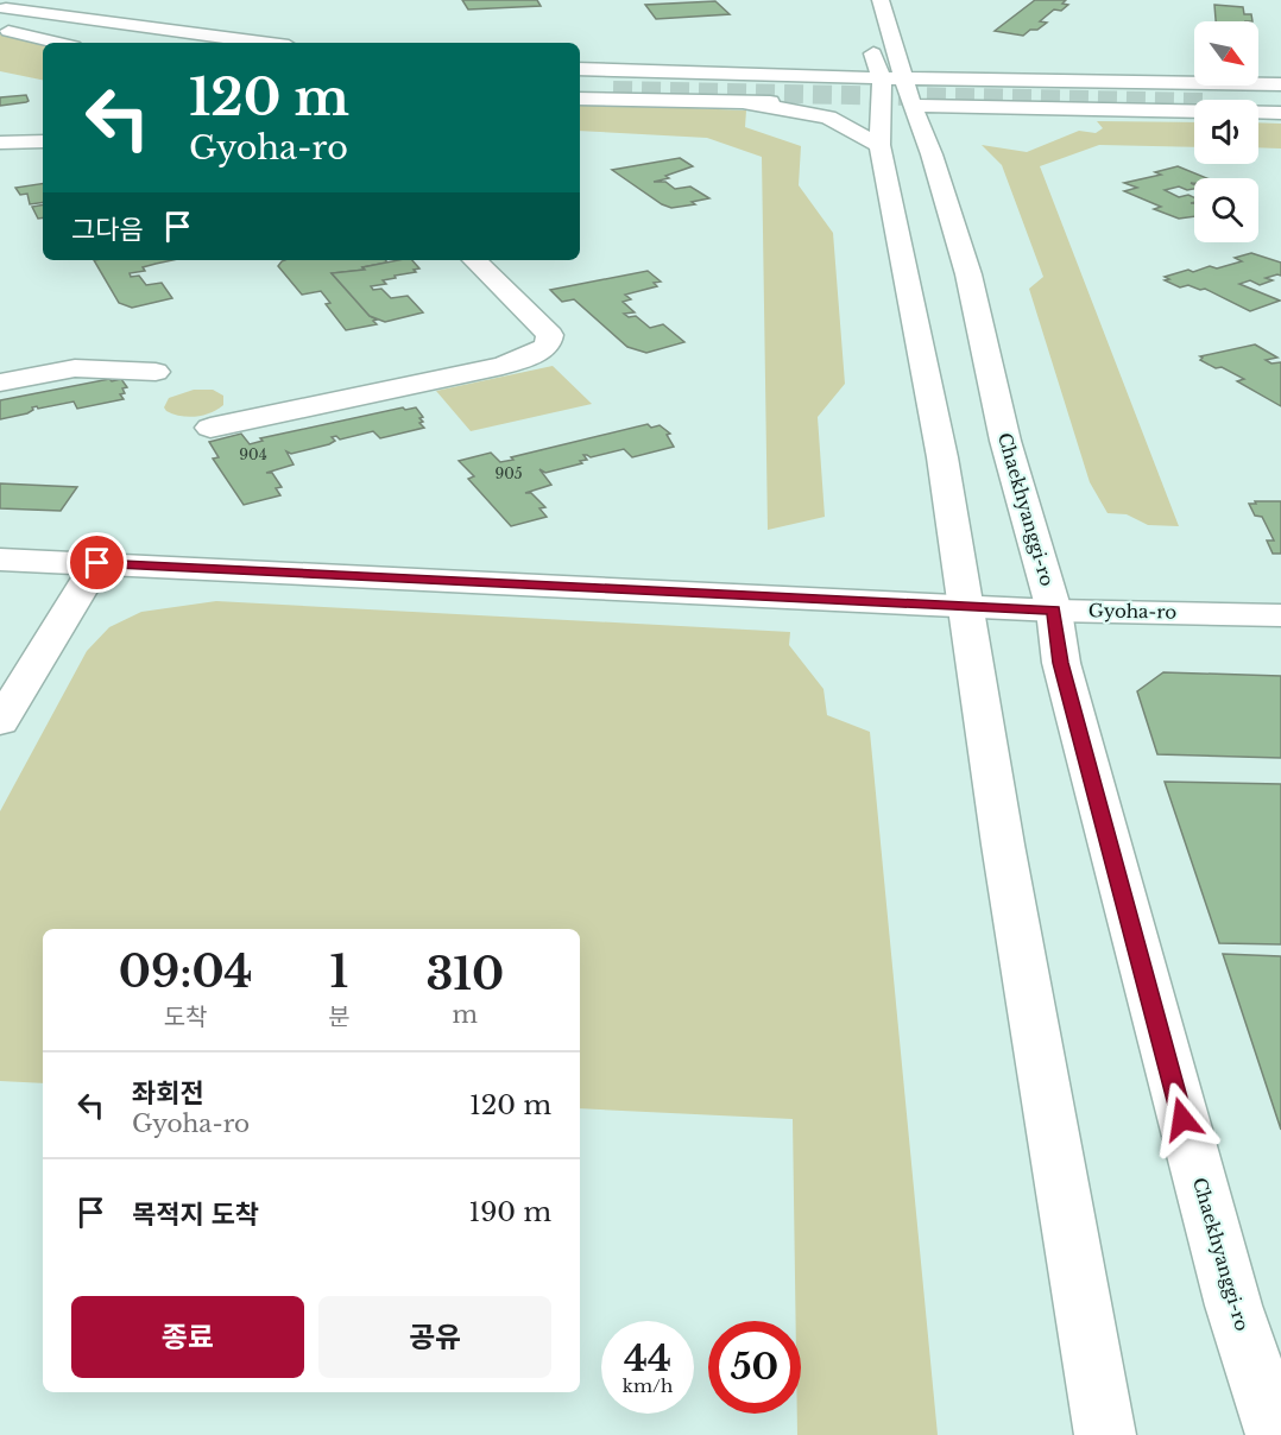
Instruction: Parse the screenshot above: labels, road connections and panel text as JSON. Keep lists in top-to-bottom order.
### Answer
{
  "streets": {
    "main road": ["Chaekhyanggi-ro", "Gyoha-ro"]
  },
  "crossings": [
    ["Chaekhyanggi-ro", "Gyoha-ro"]
  ],
  "house_numbers": ["904", "905"],
  "north": "bottom right",
  "page": {
    "turn": ["120 m", "Gyoha-ro"],
    "then": "그다음",
    "eta": [
      "09:04",
      "도착",
      "1",
      "분",
      "310",
      "m"
    ],
    "list": [
      {
        "name": "좌회전",
        "note": "Gyoha-ro",
        "value": "120 m"
      },
      {
        "name": "목적지 도착",
        "value": "190 m"
      }
    ],
    "buttons": ["종료", "공유"],
    "speed": "44 km/h",
    "limit": "50"
  }
}
